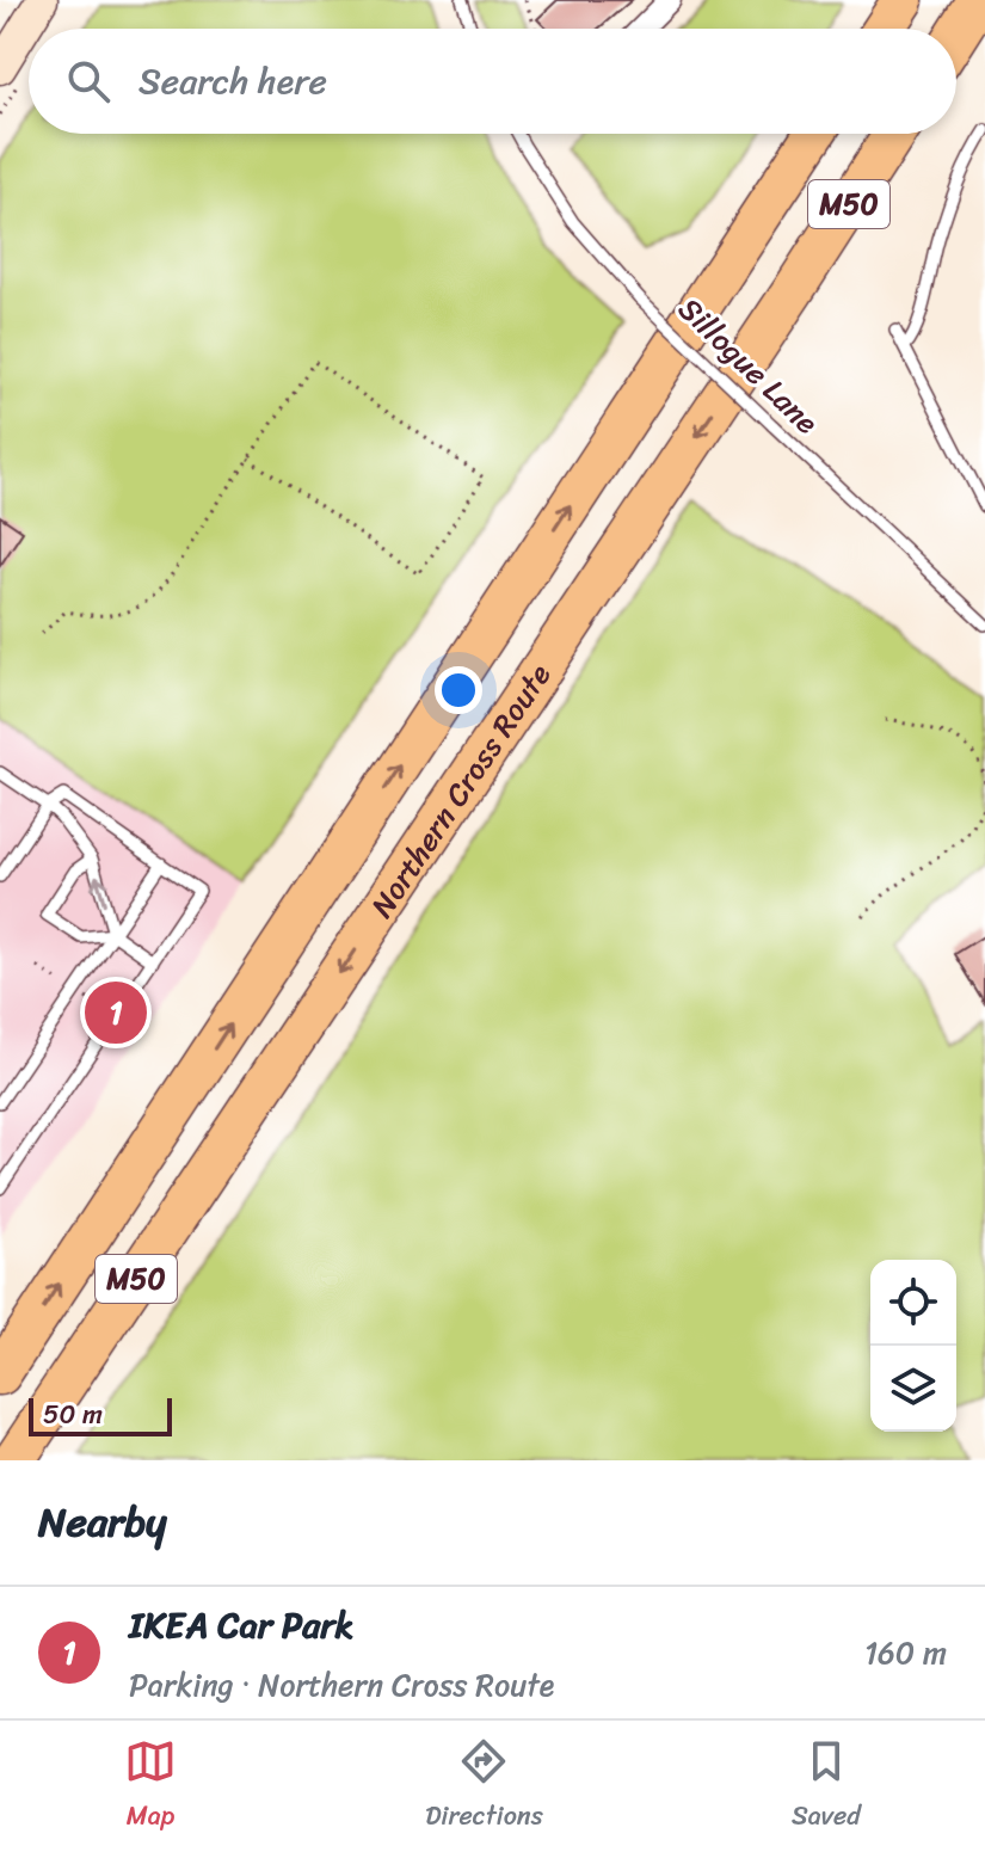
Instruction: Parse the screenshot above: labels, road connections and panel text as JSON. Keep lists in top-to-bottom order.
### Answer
{
  "streets": {
    "highway": ["M50", "Northern Cross Route"],
    "lane": ["Sillogue Lane"]
  },
  "scale_bar": "50 m",
  "page": {
    "search": "Search here",
    "pins": "1",
    "scale": "50 m",
    "heading": "Nearby",
    "list": [
      {
        "mark": "1",
        "name": "IKEA Car Park",
        "note": "Parking · Northern Cross Route",
        "value": "160 m"
      }
    ],
    "nav": ["Map", "Directions", "Saved"]
  }
}
